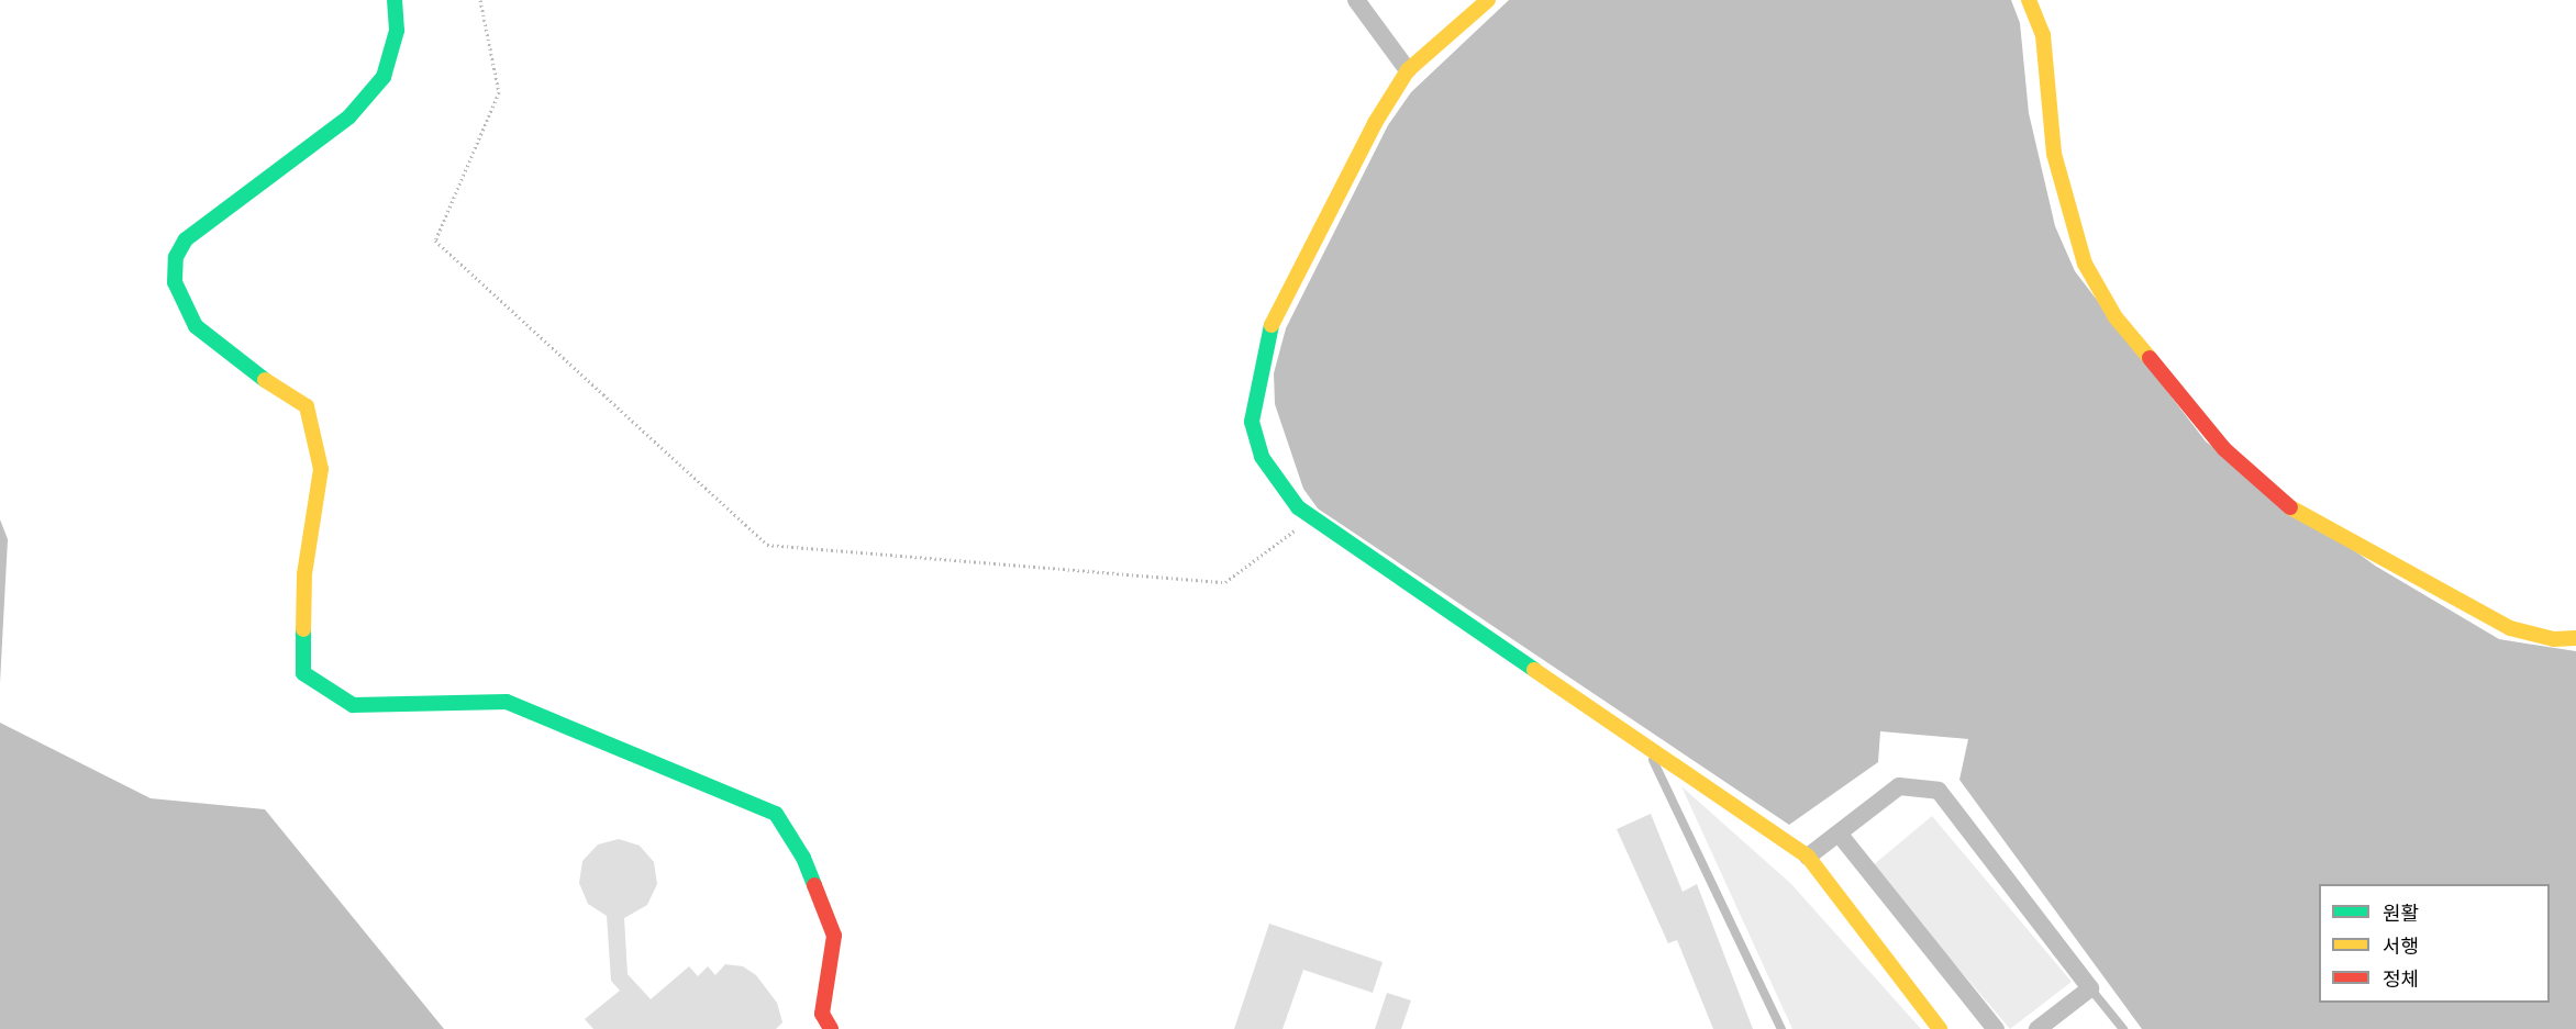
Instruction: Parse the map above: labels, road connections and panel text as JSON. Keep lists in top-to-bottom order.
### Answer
{
  "legend": ["원활", "서행", "정체"]
}
